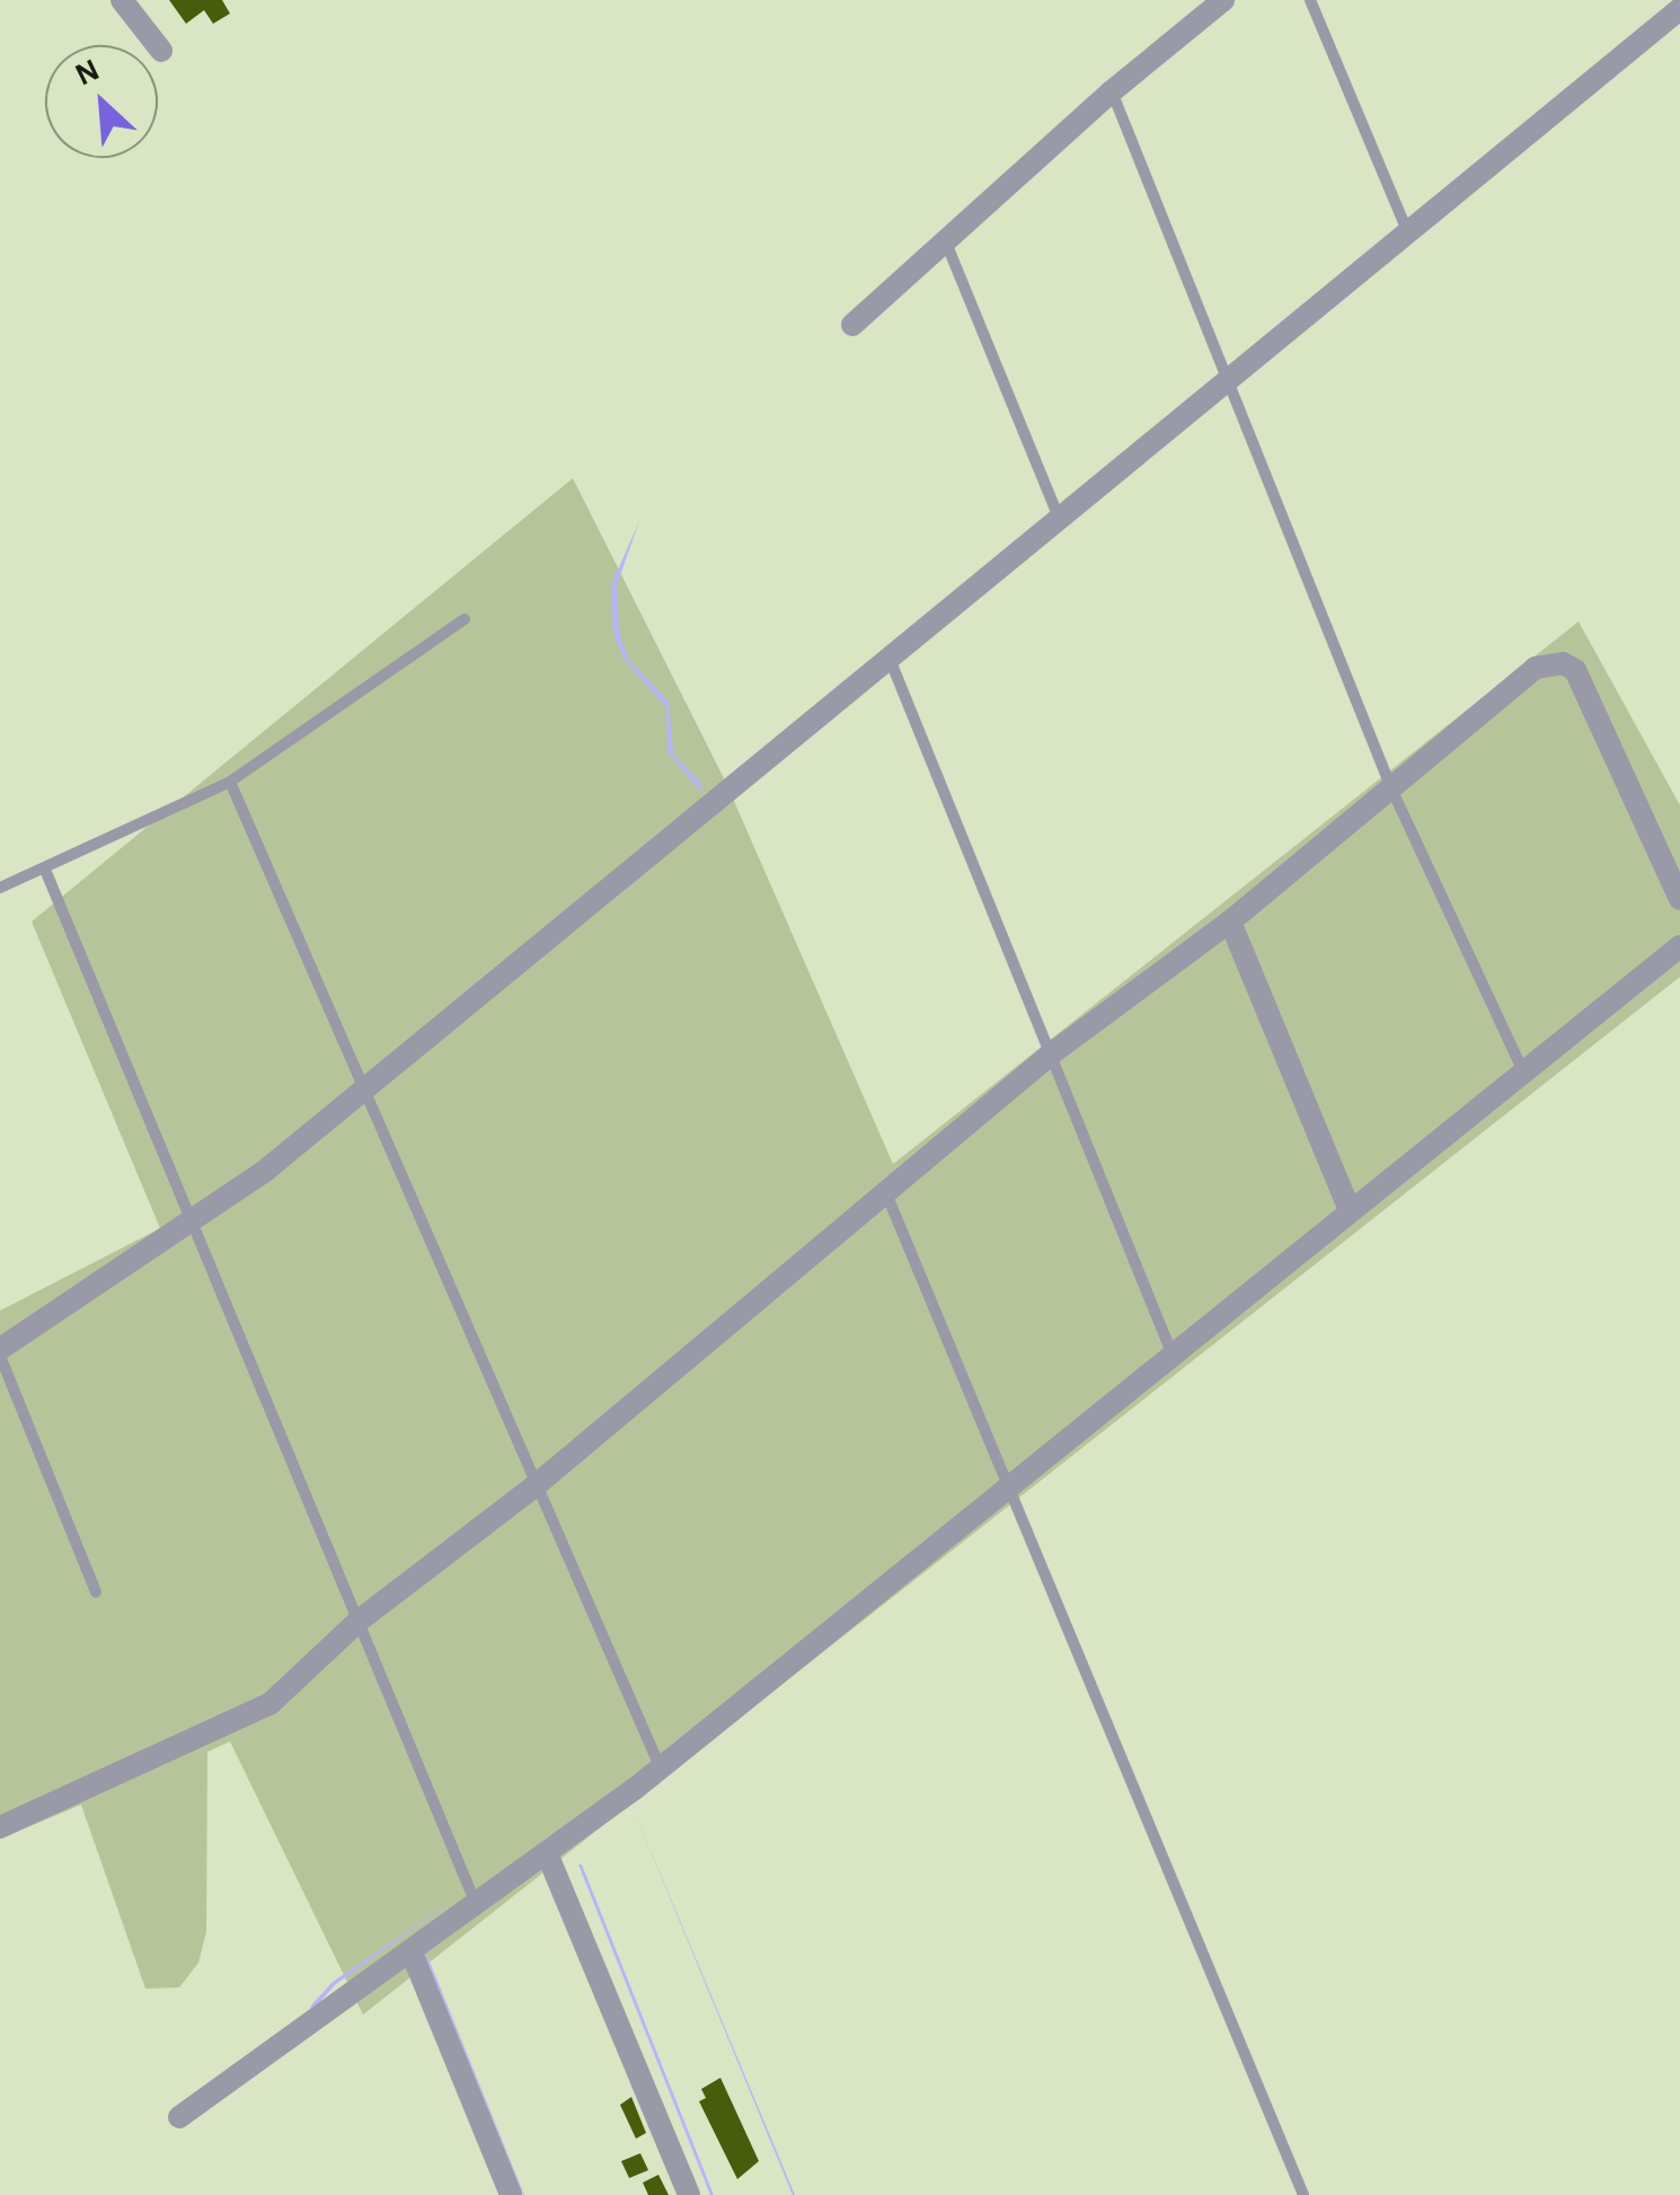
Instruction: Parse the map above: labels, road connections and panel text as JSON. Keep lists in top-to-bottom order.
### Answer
{
  "north": "top left"
}
